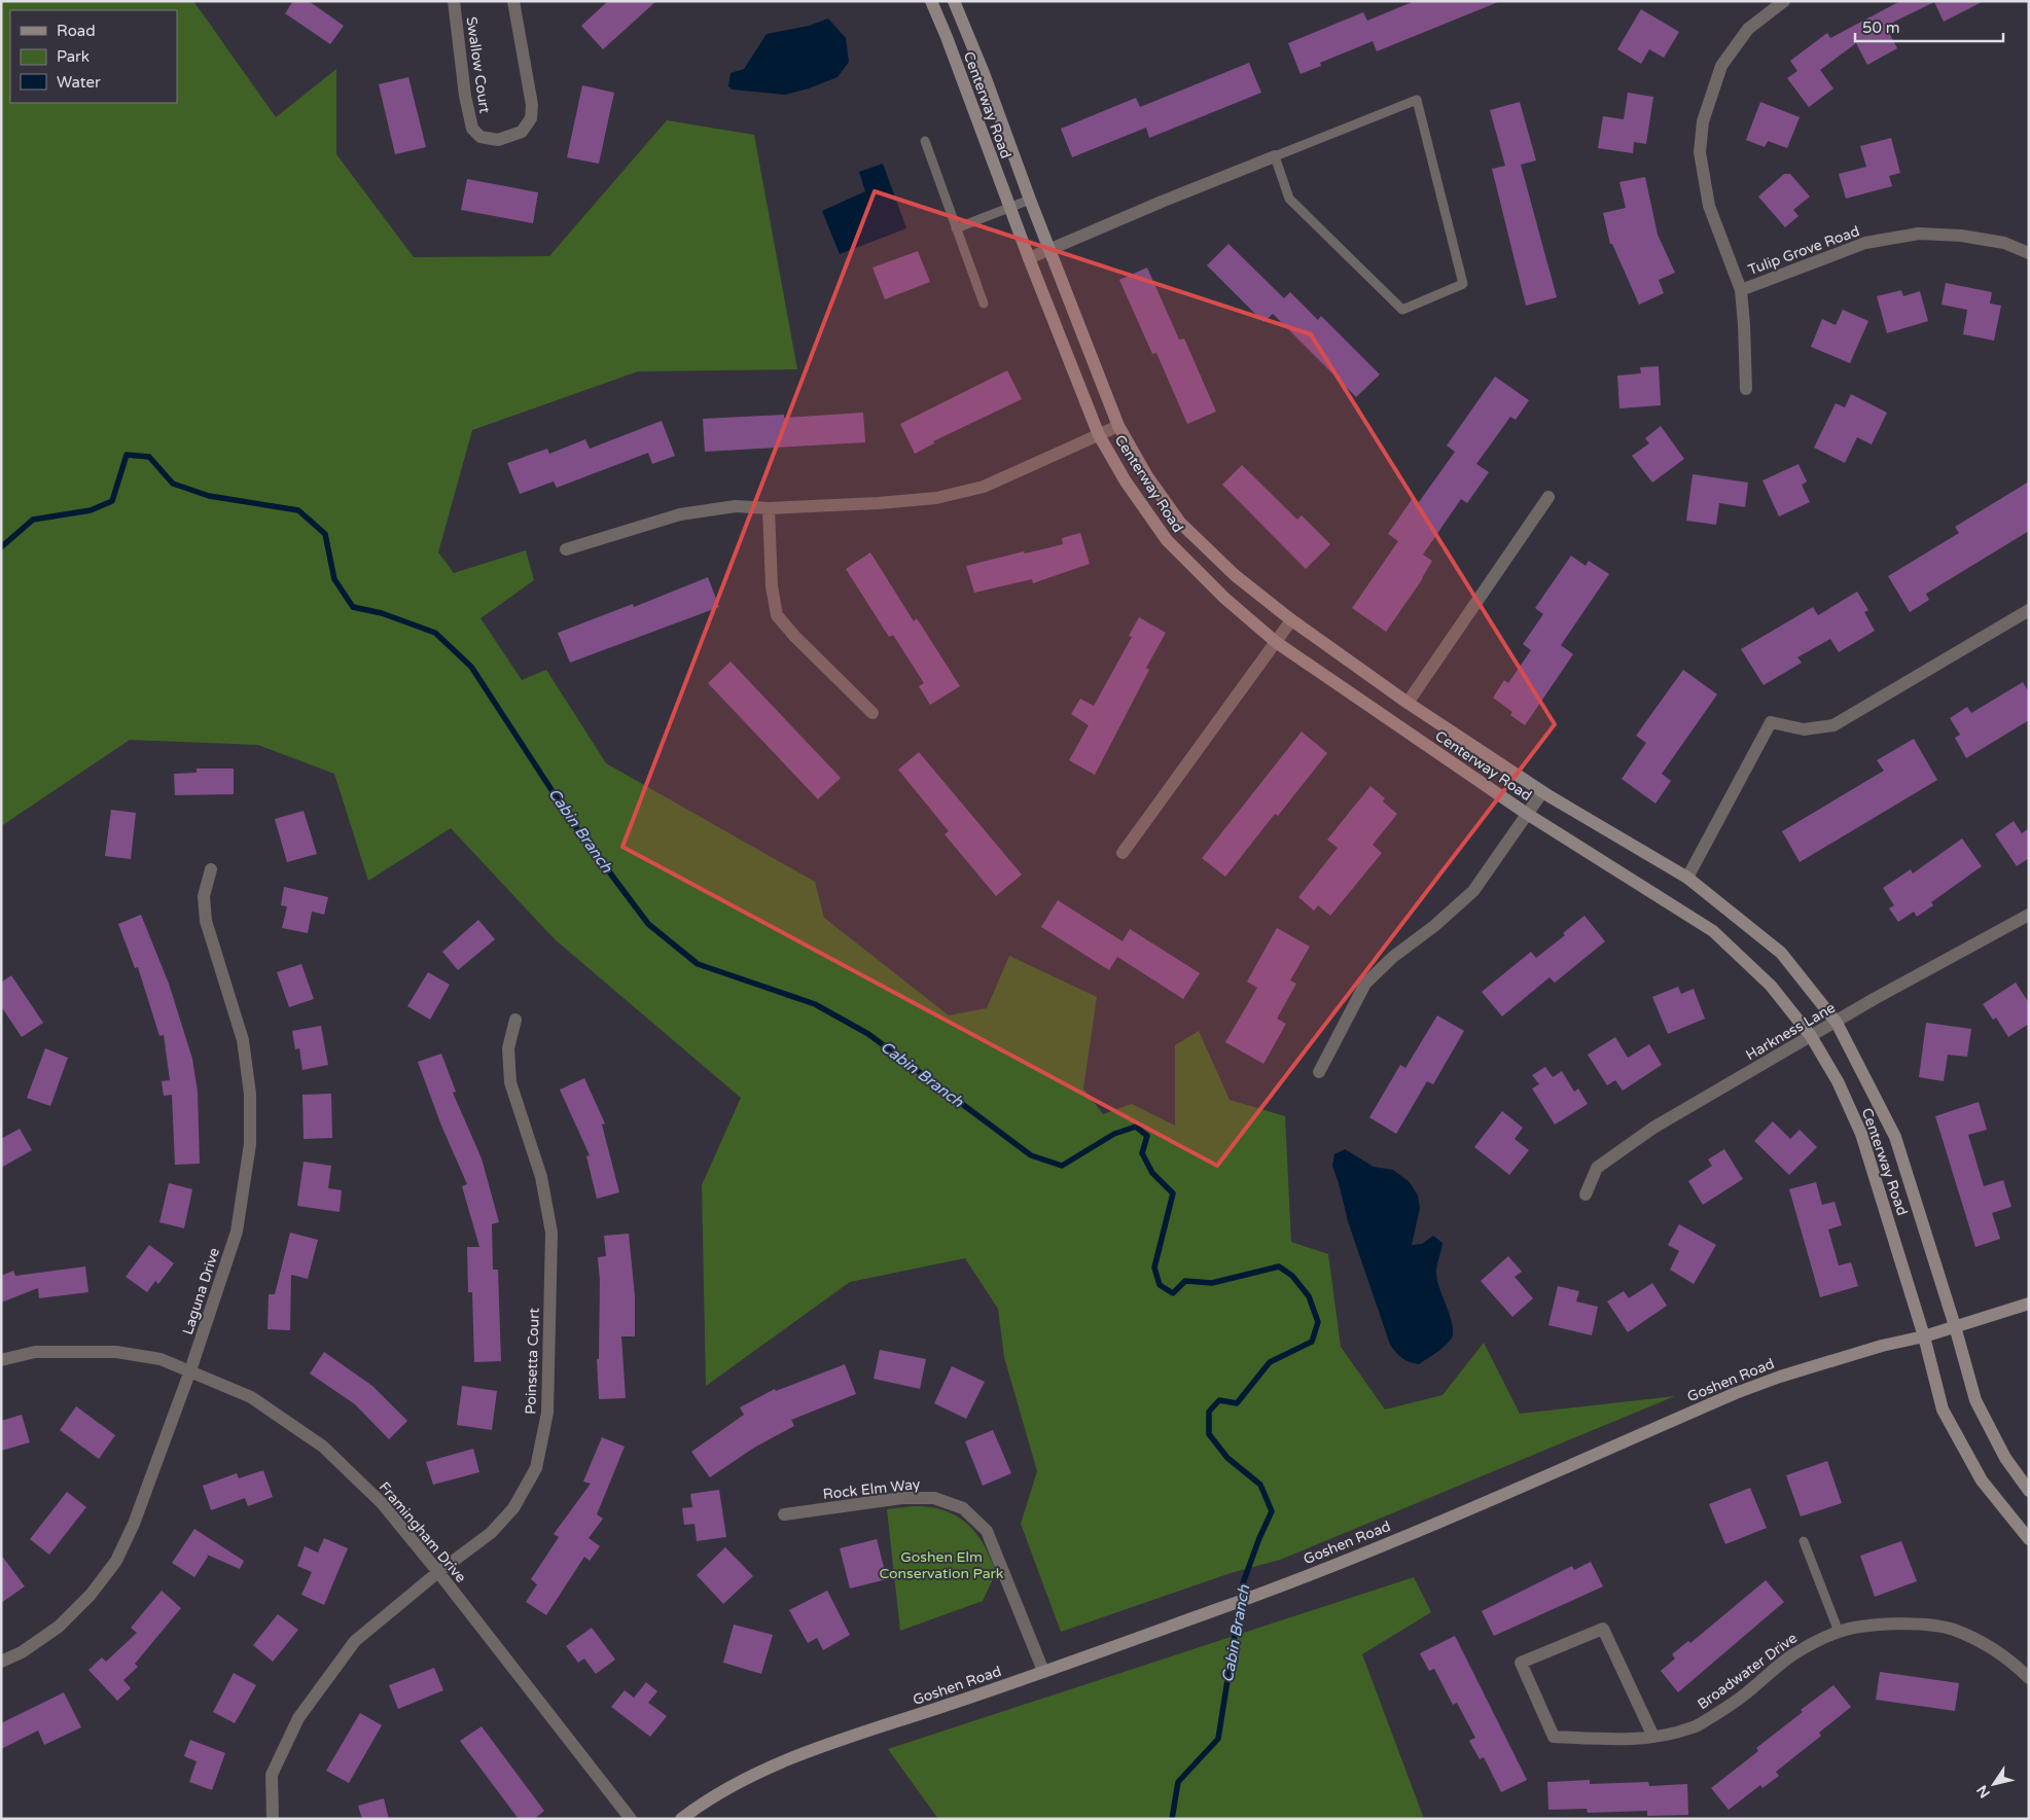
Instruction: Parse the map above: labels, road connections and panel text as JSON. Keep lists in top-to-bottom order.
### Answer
{
  "streets": {
    "street": [
      "Swallow Court",
      "Centerway Road",
      "Tulip Grove Road",
      "Harkness Lane",
      "Laguna Drive",
      "Poinsetta Court",
      "Goshen Road",
      "Rock Elm Way",
      "Framingham Drive",
      "Broadwater Drive"
    ]
  },
  "crossings": [
    ["Centerway Road", "Harkness Lane"],
    ["Centerway Road", "Goshen Road"],
    ["Laguna Drive", "Framingham Drive"],
    ["Poinsetta Court", "Framingham Drive"],
    ["Goshen Road", "Rock Elm Way"]
  ],
  "water": ["Cabin Branch"],
  "parks": ["Goshen Elm Conservation Park"],
  "legend": ["Road", "Park", "Water"],
  "scale_bar": "50 m",
  "north": "bottom left"
}
